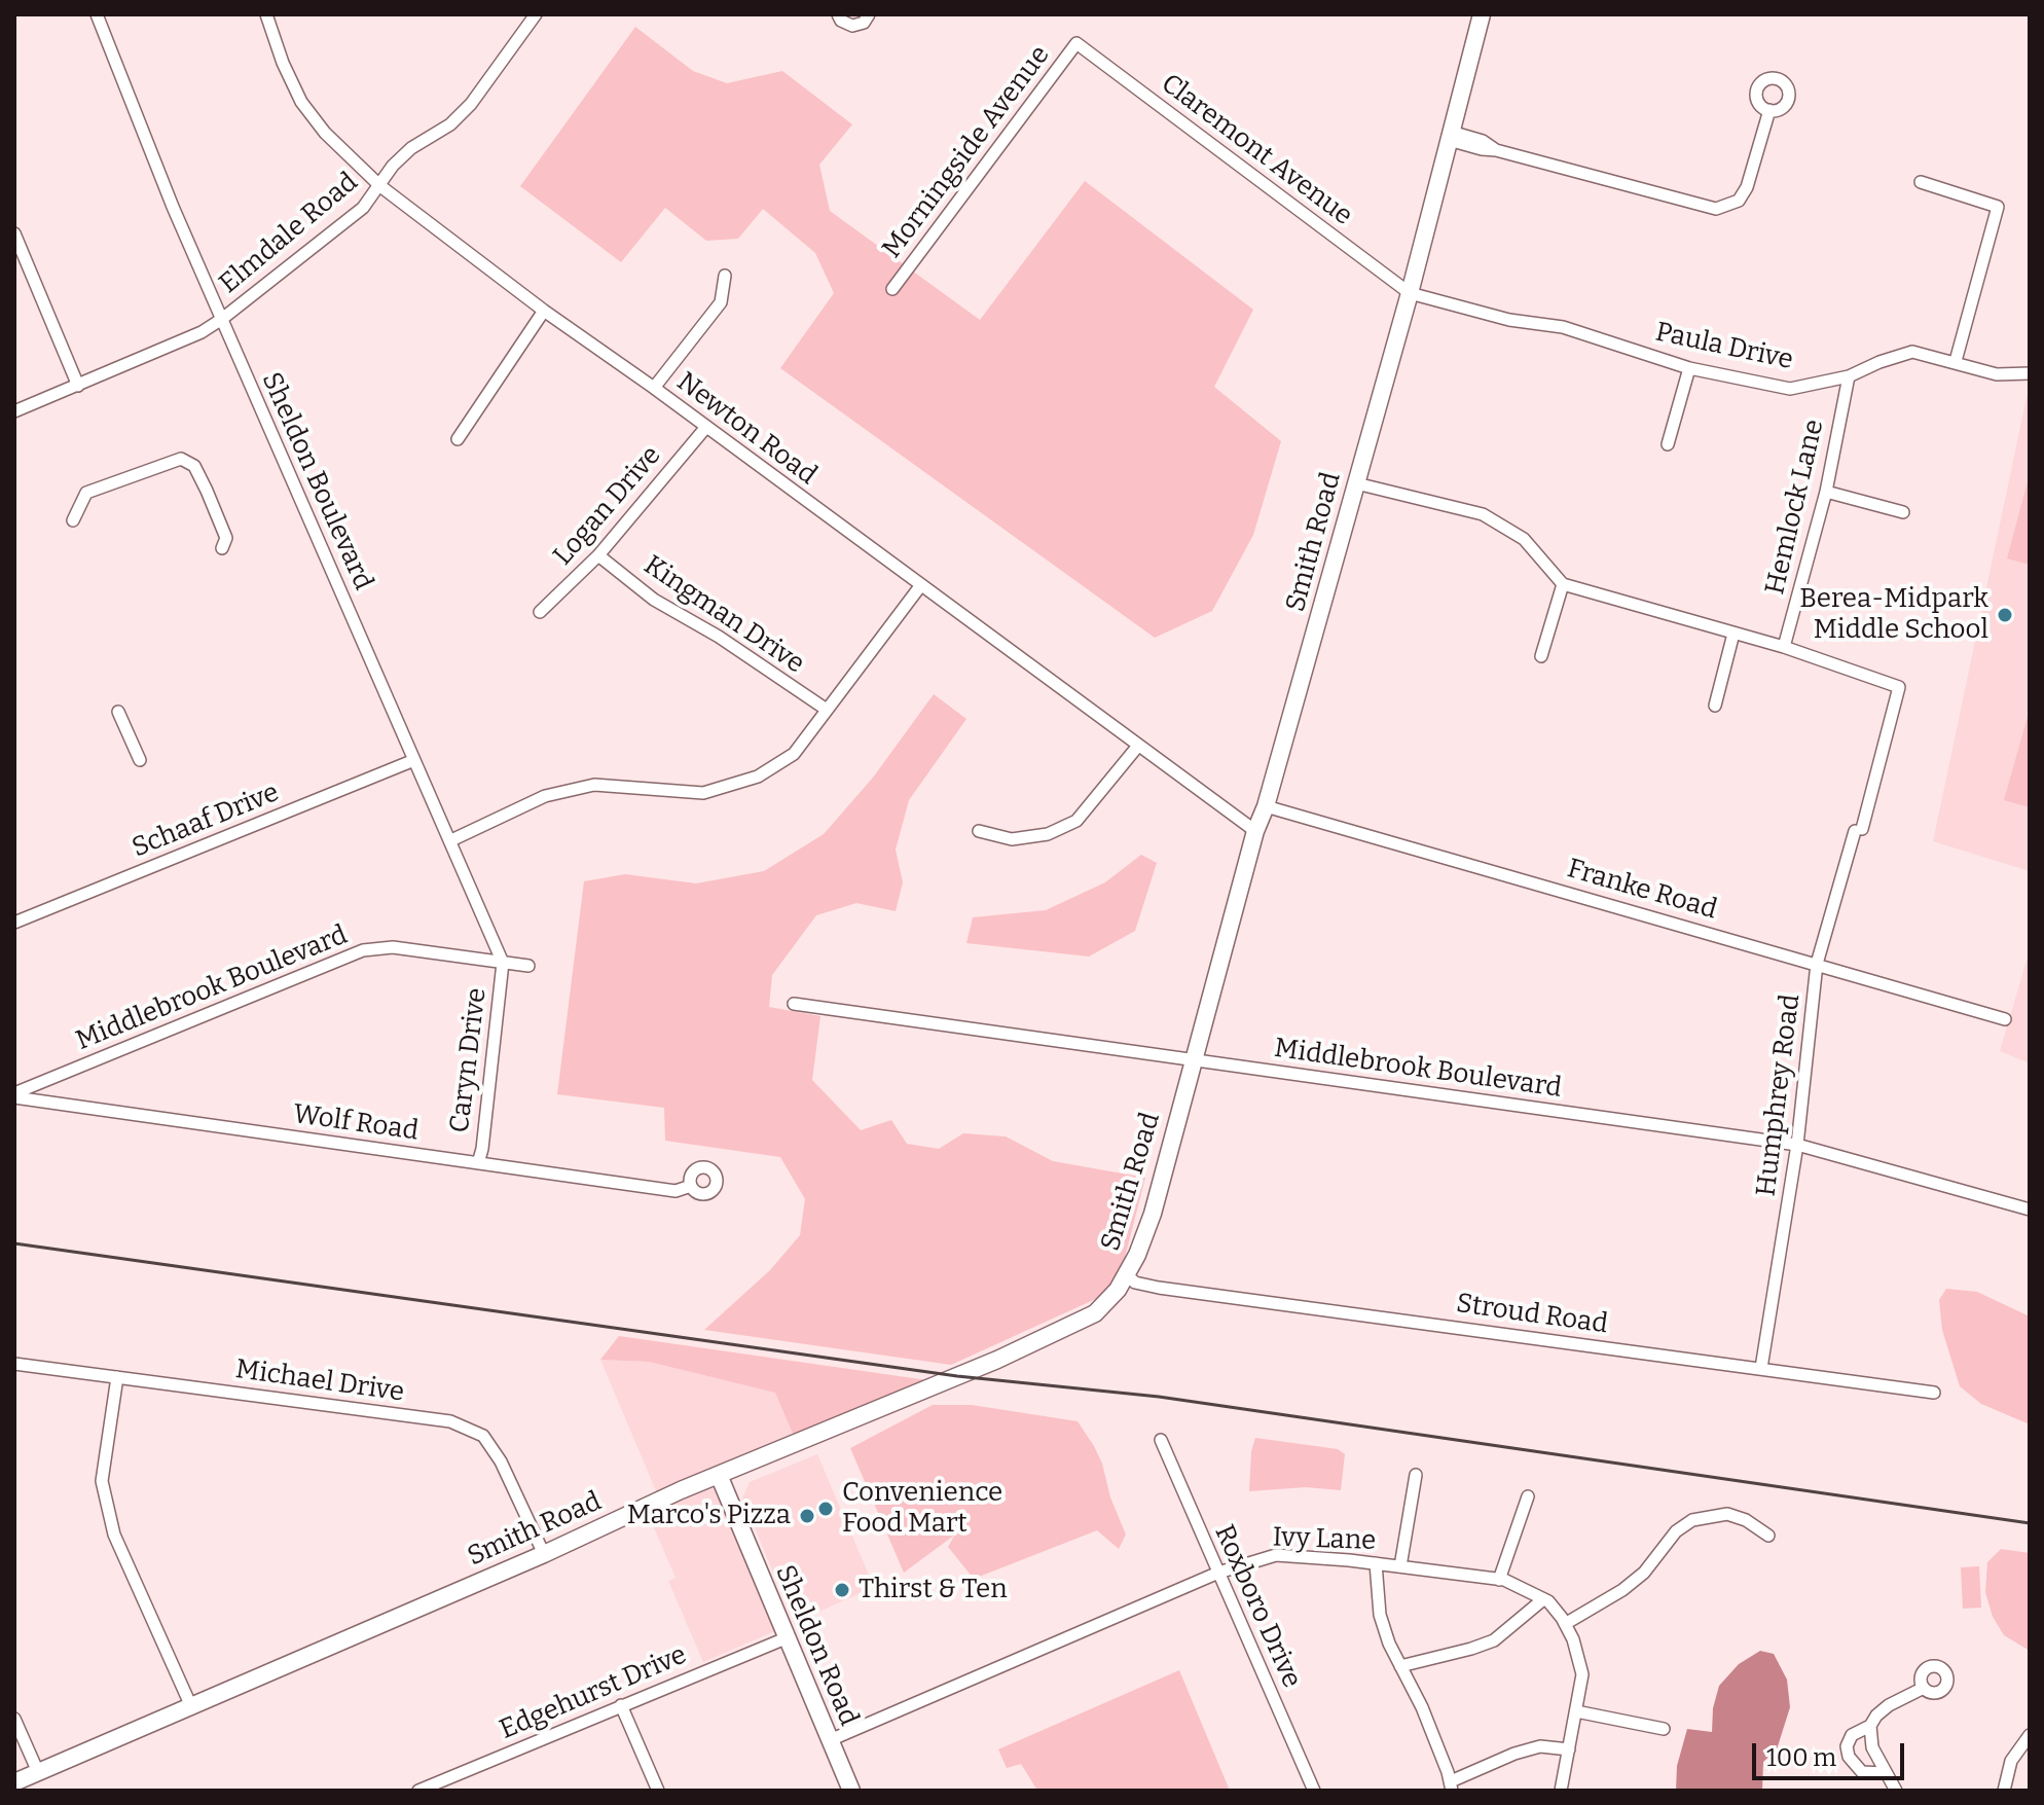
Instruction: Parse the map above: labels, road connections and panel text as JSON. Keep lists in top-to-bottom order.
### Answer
{
  "streets": {
    "main road": ["Smith Road", "Sheldon Road"],
    "street": [
      "Claremont Avenue",
      "Morningside Avenue",
      "Elmdale Road",
      "Paula Drive",
      "Newton Road",
      "Sheldon Boulevard",
      "Logan Drive",
      "Hemlock Lane",
      "Kingman Drive",
      "Schaaf Drive",
      "Franke Road",
      "Middlebrook Boulevard",
      "Caryn Drive",
      "Humphrey Road",
      "Wolf Road",
      "Stroud Road",
      "Michael Drive",
      "Ivy Lane",
      "Roxboro Drive",
      "Edgehurst Drive"
    ]
  },
  "crossings": [
    ["Claremont Avenue", "Morningside Avenue"],
    ["Claremont Avenue", "Paula Drive"],
    ["Claremont Avenue", "Smith Road"],
    ["Elmdale Road", "Newton Road"],
    ["Elmdale Road", "Sheldon Boulevard"],
    ["Paula Drive", "Hemlock Lane"],
    ["Paula Drive", "Smith Road"],
    ["Newton Road", "Logan Drive"],
    ["Newton Road", "Smith Road"],
    ["Sheldon Boulevard", "Schaaf Drive"],
    ["Sheldon Boulevard", "Middlebrook Boulevard"],
    ["Sheldon Boulevard", "Caryn Drive"],
    ["Logan Drive", "Kingman Drive"],
    ["Hemlock Lane", "Humphrey Road"],
    ["Smith Road", "Franke Road"],
    ["Smith Road", "Middlebrook Boulevard"],
    ["Smith Road", "Stroud Road"],
    ["Smith Road", "Michael Drive"],
    ["Smith Road", "Sheldon Road"],
    ["Franke Road", "Humphrey Road"],
    ["Middlebrook Boulevard", "Caryn Drive"],
    ["Middlebrook Boulevard", "Humphrey Road"],
    ["Middlebrook Boulevard", "Wolf Road"],
    ["Caryn Drive", "Wolf Road"],
    ["Humphrey Road", "Stroud Road"],
    ["Ivy Lane", "Roxboro Drive"],
    ["Ivy Lane", "Sheldon Road"],
    ["Sheldon Road", "Edgehurst Drive"]
  ],
  "places": [
    "Berea-Midpark Middle School",
    "Convenience Food Mart",
    "Marco's Pizza",
    "Thirst & Ten"
  ],
  "scale_bar": "100 m"
}
